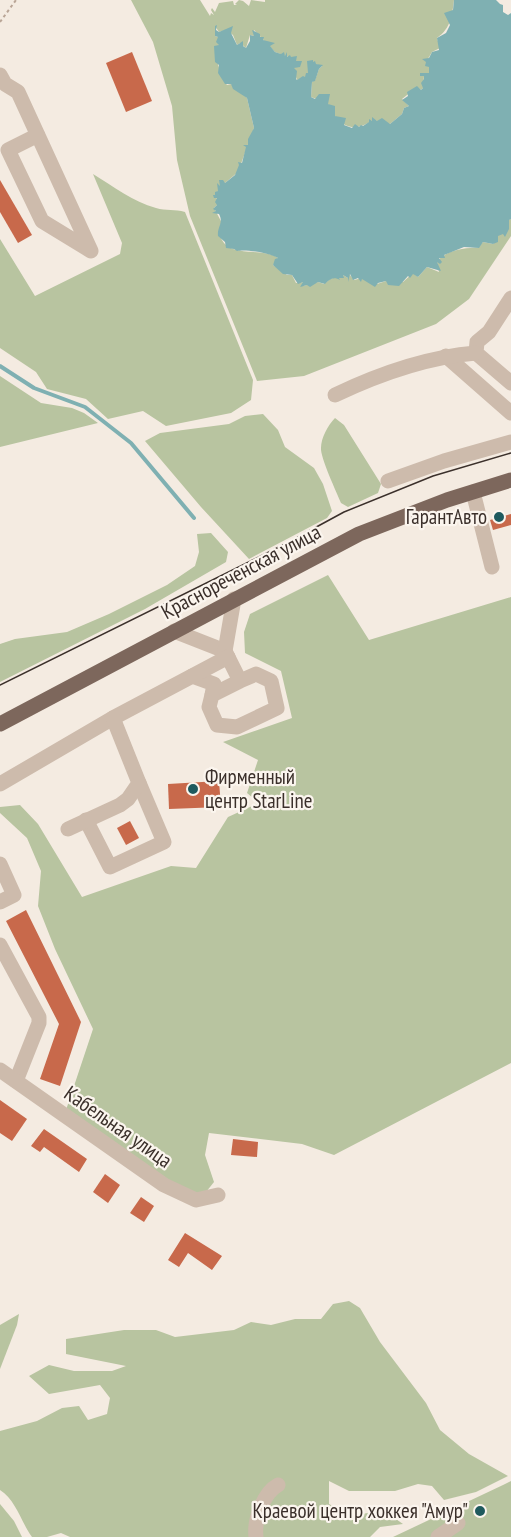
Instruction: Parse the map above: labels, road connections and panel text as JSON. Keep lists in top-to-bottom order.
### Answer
{
  "streets": {
    "main road": ["Краснореченская улица"],
    "street": ["Кабельная улица"]
  },
  "places": ["ГарантАвто", "Фирменный центр StarLine", "Краевой центр хоккея \"Амур\""]
}
